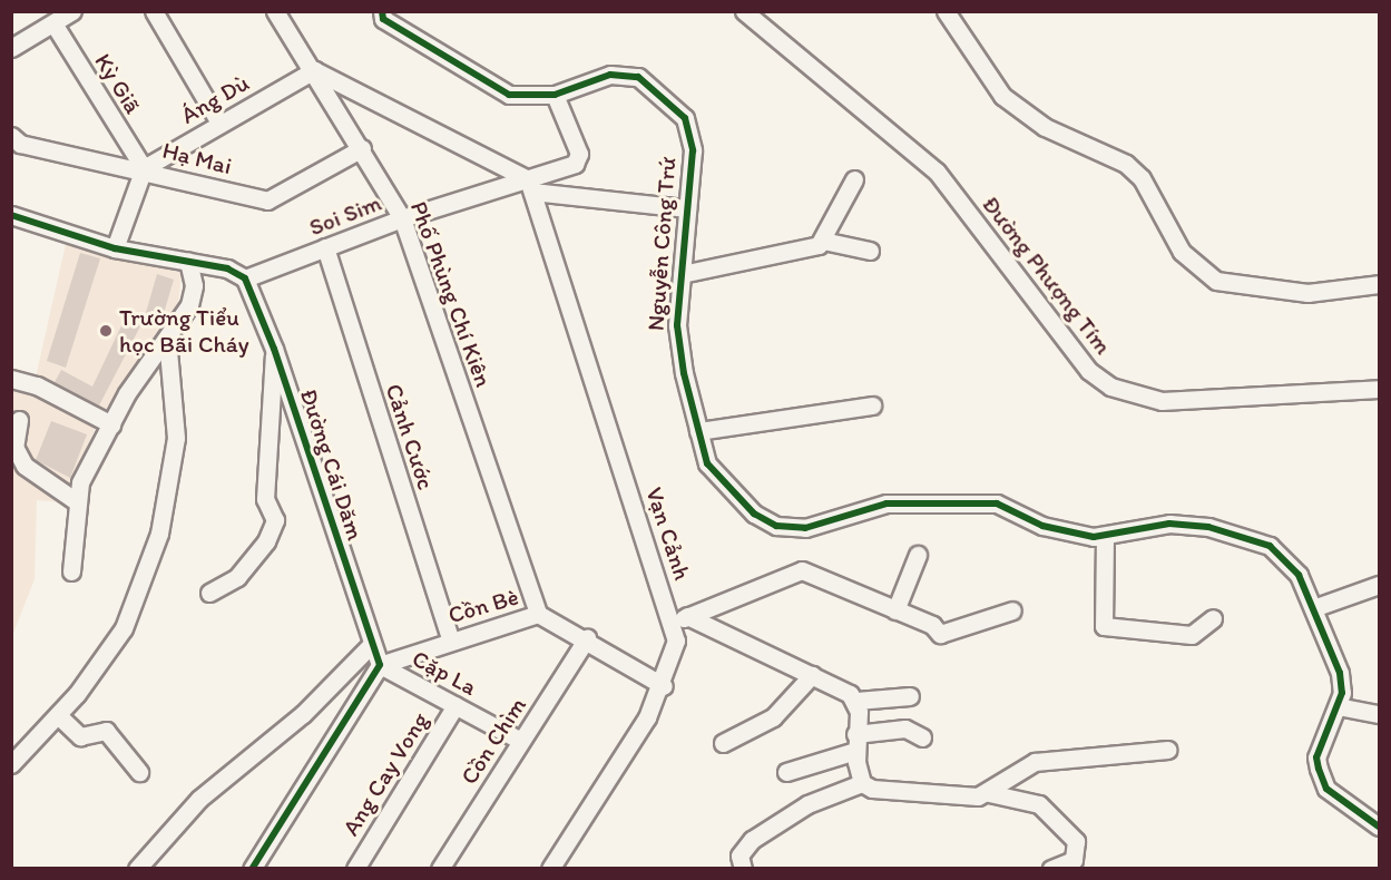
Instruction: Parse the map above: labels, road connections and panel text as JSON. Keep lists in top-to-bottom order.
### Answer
{
  "streets": {
    "street": [
      "Kỳ Giã",
      "Áng Dù",
      "Hạ Mai",
      "Soi Sim",
      "Nguyễn Công Trứ",
      "Đường Phượng Tím",
      "Phố Phùng Chí Kiên",
      "Cảnh Cước",
      "Đường Cái Dăm",
      "Vạn Cảnh",
      "Cồn Bè",
      "Cặp La",
      "Cồn Chìm",
      "Ang Cay Vong"
    ]
  },
  "crossings": [
    ["Kỳ Giã", "Áng Dù"],
    ["Kỳ Giã", "Hạ Mai"],
    ["Áng Dù", "Hạ Mai"],
    ["Áng Dù", "Phố Phùng Chí Kiên"],
    ["Hạ Mai", "Phố Phùng Chí Kiên"],
    ["Soi Sim", "Nguyễn Công Trứ"],
    ["Soi Sim", "Phố Phùng Chí Kiên"],
    ["Soi Sim", "Cảnh Cước"],
    ["Soi Sim", "Đường Cái Dăm"],
    ["Soi Sim", "Vạn Cảnh"],
    ["Phố Phùng Chí Kiên", "Cồn Bè"],
    ["Cảnh Cước", "Cồn Bè"],
    ["Đường Cái Dăm", "Cồn Bè"],
    ["Đường Cái Dăm", "Cặp La"],
    ["Vạn Cảnh", "Cồn Bè"],
    ["Cồn Bè", "Cặp La"],
    ["Cồn Bè", "Cồn Chìm"],
    ["Cặp La", "Cồn Chìm"],
    ["Cặp La", "Ang Cay Vong"]
  ],
  "places": ["Trường Tiểu học Bãi Cháy"]
}
